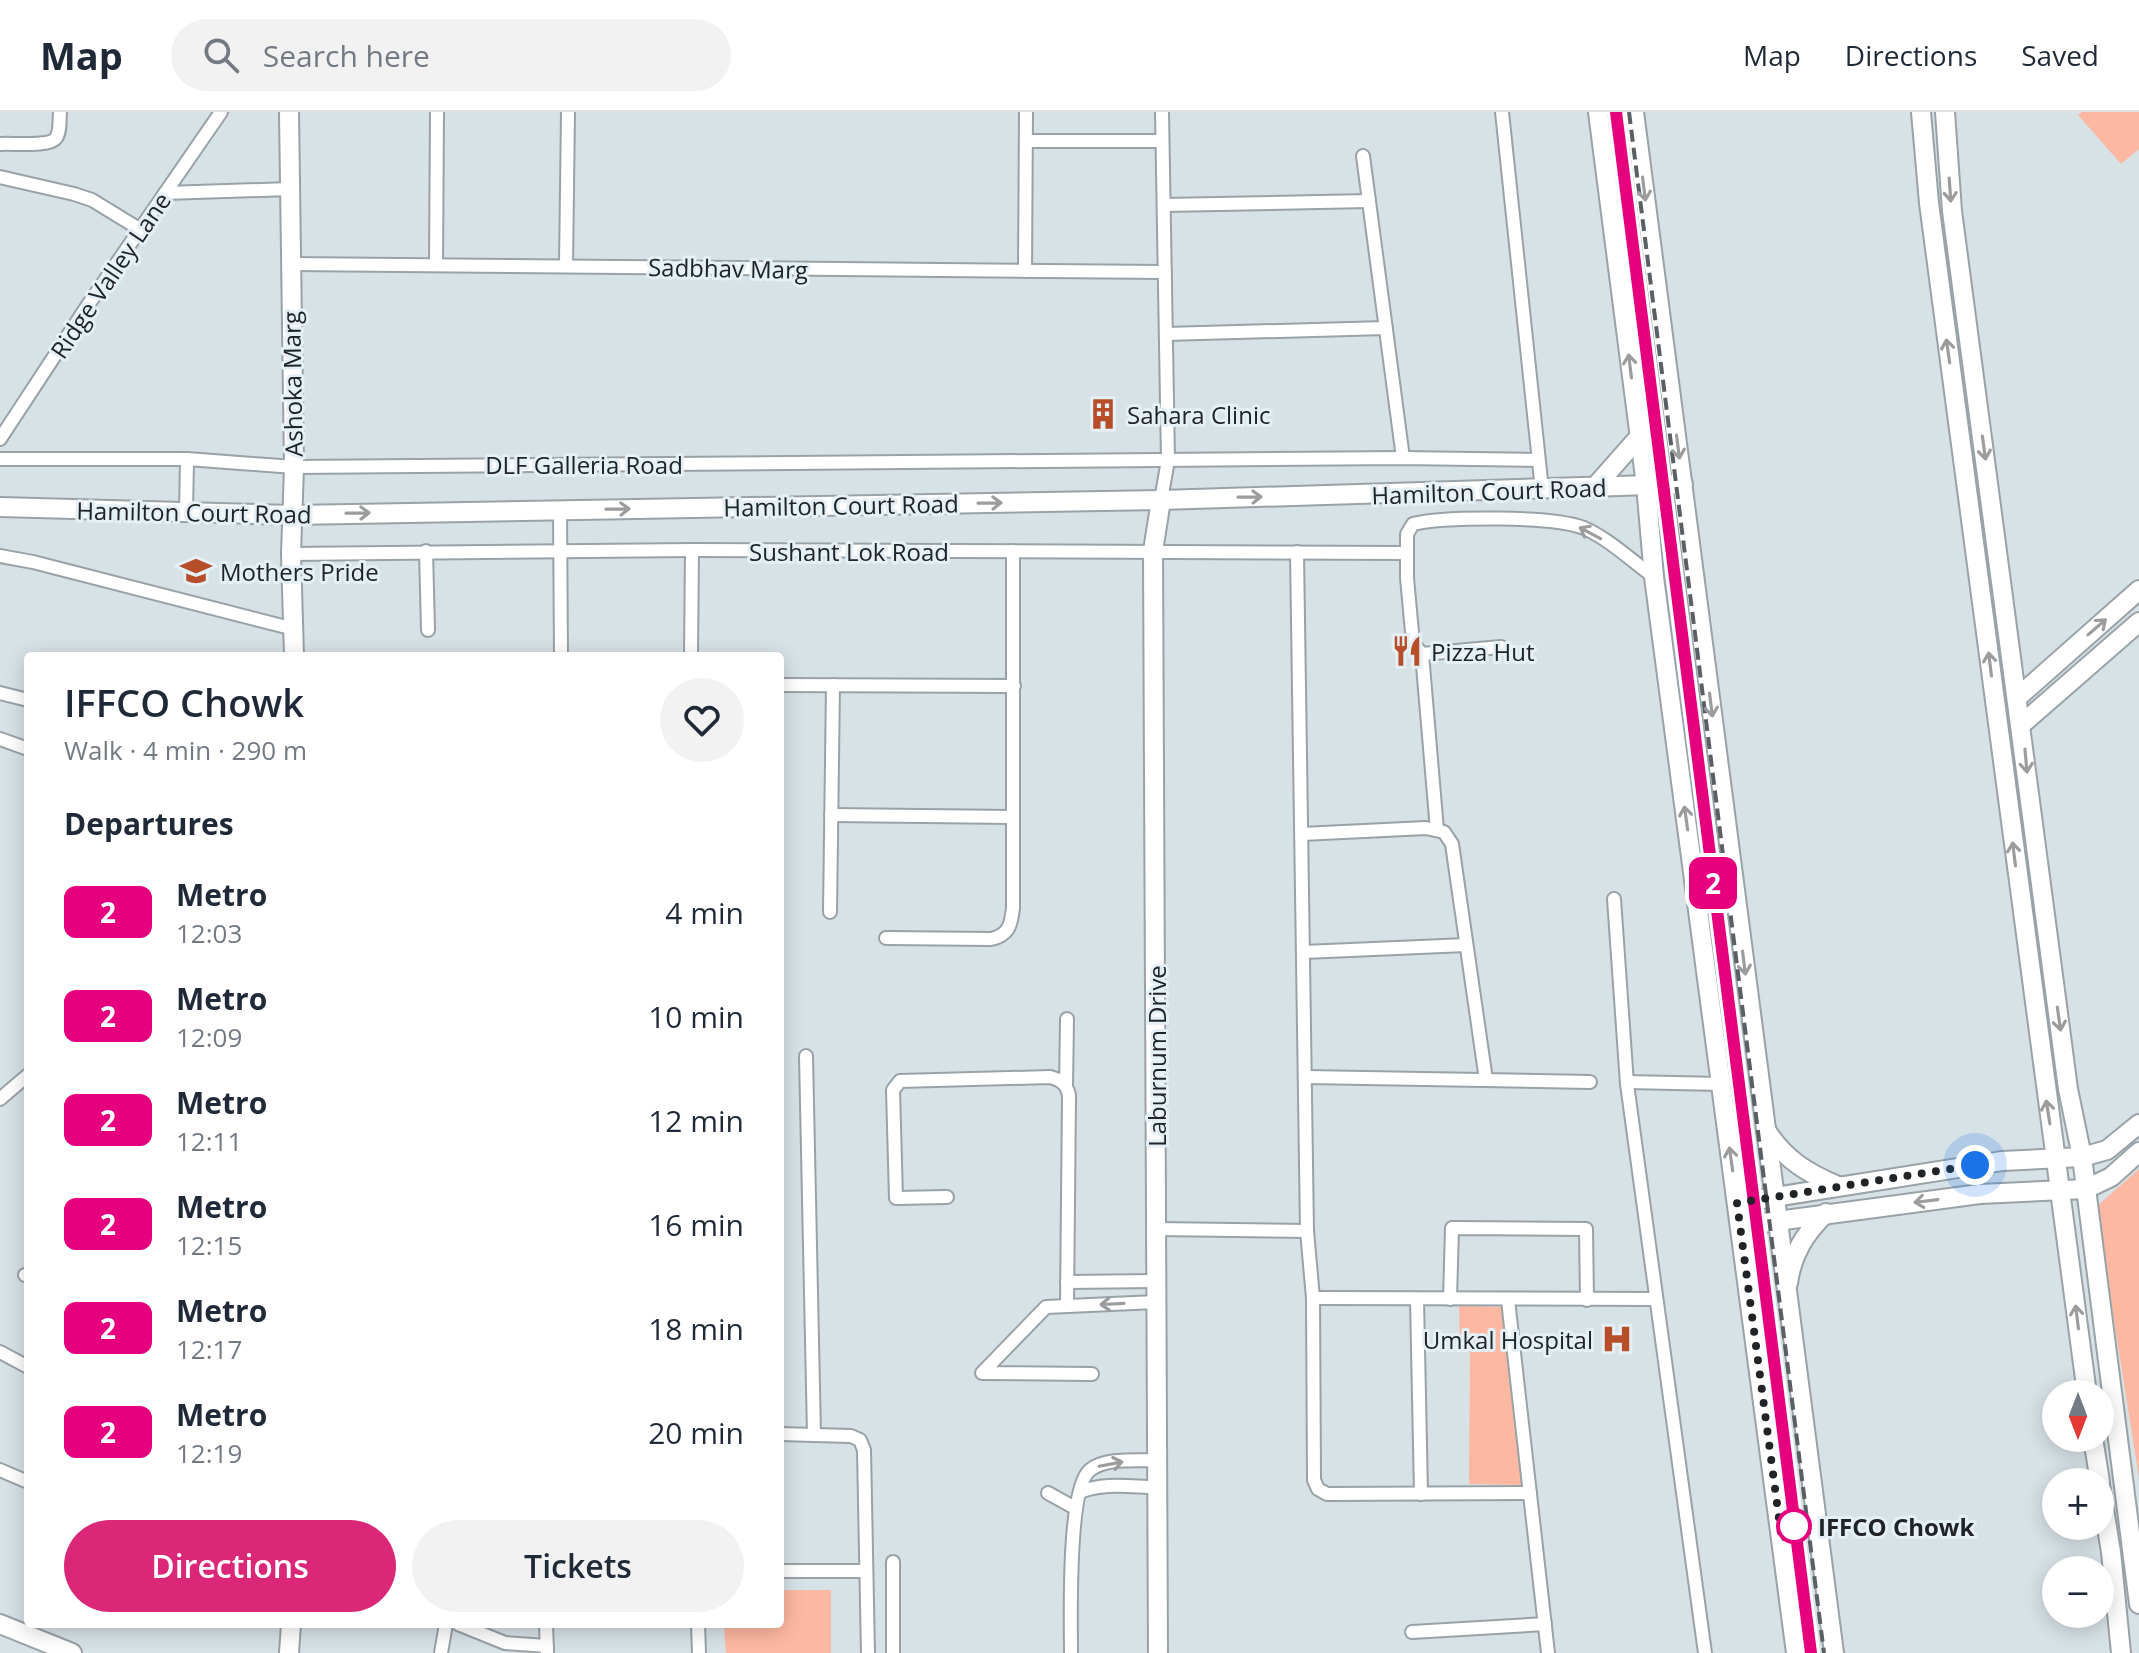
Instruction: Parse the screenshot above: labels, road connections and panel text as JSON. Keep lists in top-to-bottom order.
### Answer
{
  "streets": {
    "street": [
      "Sadbhav Marg",
      "Ridge Valley Lane",
      "Ashoka Marg",
      "DLF Galleria Road",
      "Hamilton Court Road",
      "Sushant Lok Road",
      "Laburnum Drive"
    ]
  },
  "crossings": [
    ["Sadbhav Marg", "Ashoka Marg"],
    ["Sadbhav Marg", "Laburnum Drive"],
    ["Ashoka Marg", "DLF Galleria Road"],
    ["Ashoka Marg", "Hamilton Court Road"],
    ["Ashoka Marg", "Sushant Lok Road"],
    ["DLF Galleria Road", "Laburnum Drive"],
    ["Hamilton Court Road", "Laburnum Drive"],
    ["Sushant Lok Road", "Laburnum Drive"]
  ],
  "one_way": ["Hamilton Court Road"],
  "places": {
    "building": ["Sahara Clinic"],
    "school or university": ["Mothers Pride"],
    "restaurant": ["Pizza Hut"],
    "hospital": ["Umkal Hospital"],
    "other": ["IFFCO Chowk"]
  },
  "lines": ["metro line 2"],
  "north": "bottom",
  "page": {
    "header": "Map",
    "search": "Search here",
    "nav": ["Map", "Directions", "Saved"],
    "on_map": "2",
    "heading": [
      ["IFFCO Chowk", "Walk · 4 min · 290 m"],
      "Departures"
    ],
    "list": [
      {
        "mark": "2",
        "name": "Metro",
        "note": "12:03",
        "value": "4 min"
      },
      {
        "mark": "2",
        "name": "Metro",
        "note": "12:09",
        "value": "10 min"
      },
      {
        "mark": "2",
        "name": "Metro",
        "note": "12:11",
        "value": "12 min"
      },
      {
        "mark": "2",
        "name": "Metro",
        "note": "12:15",
        "value": "16 min"
      },
      {
        "mark": "2",
        "name": "Metro",
        "note": "12:17",
        "value": "18 min"
      },
      {
        "mark": "2",
        "name": "Metro",
        "note": "12:19",
        "value": "20 min"
      }
    ],
    "map_buttons": ["+", "−"],
    "buttons": ["Directions", "Tickets"]
  }
}
